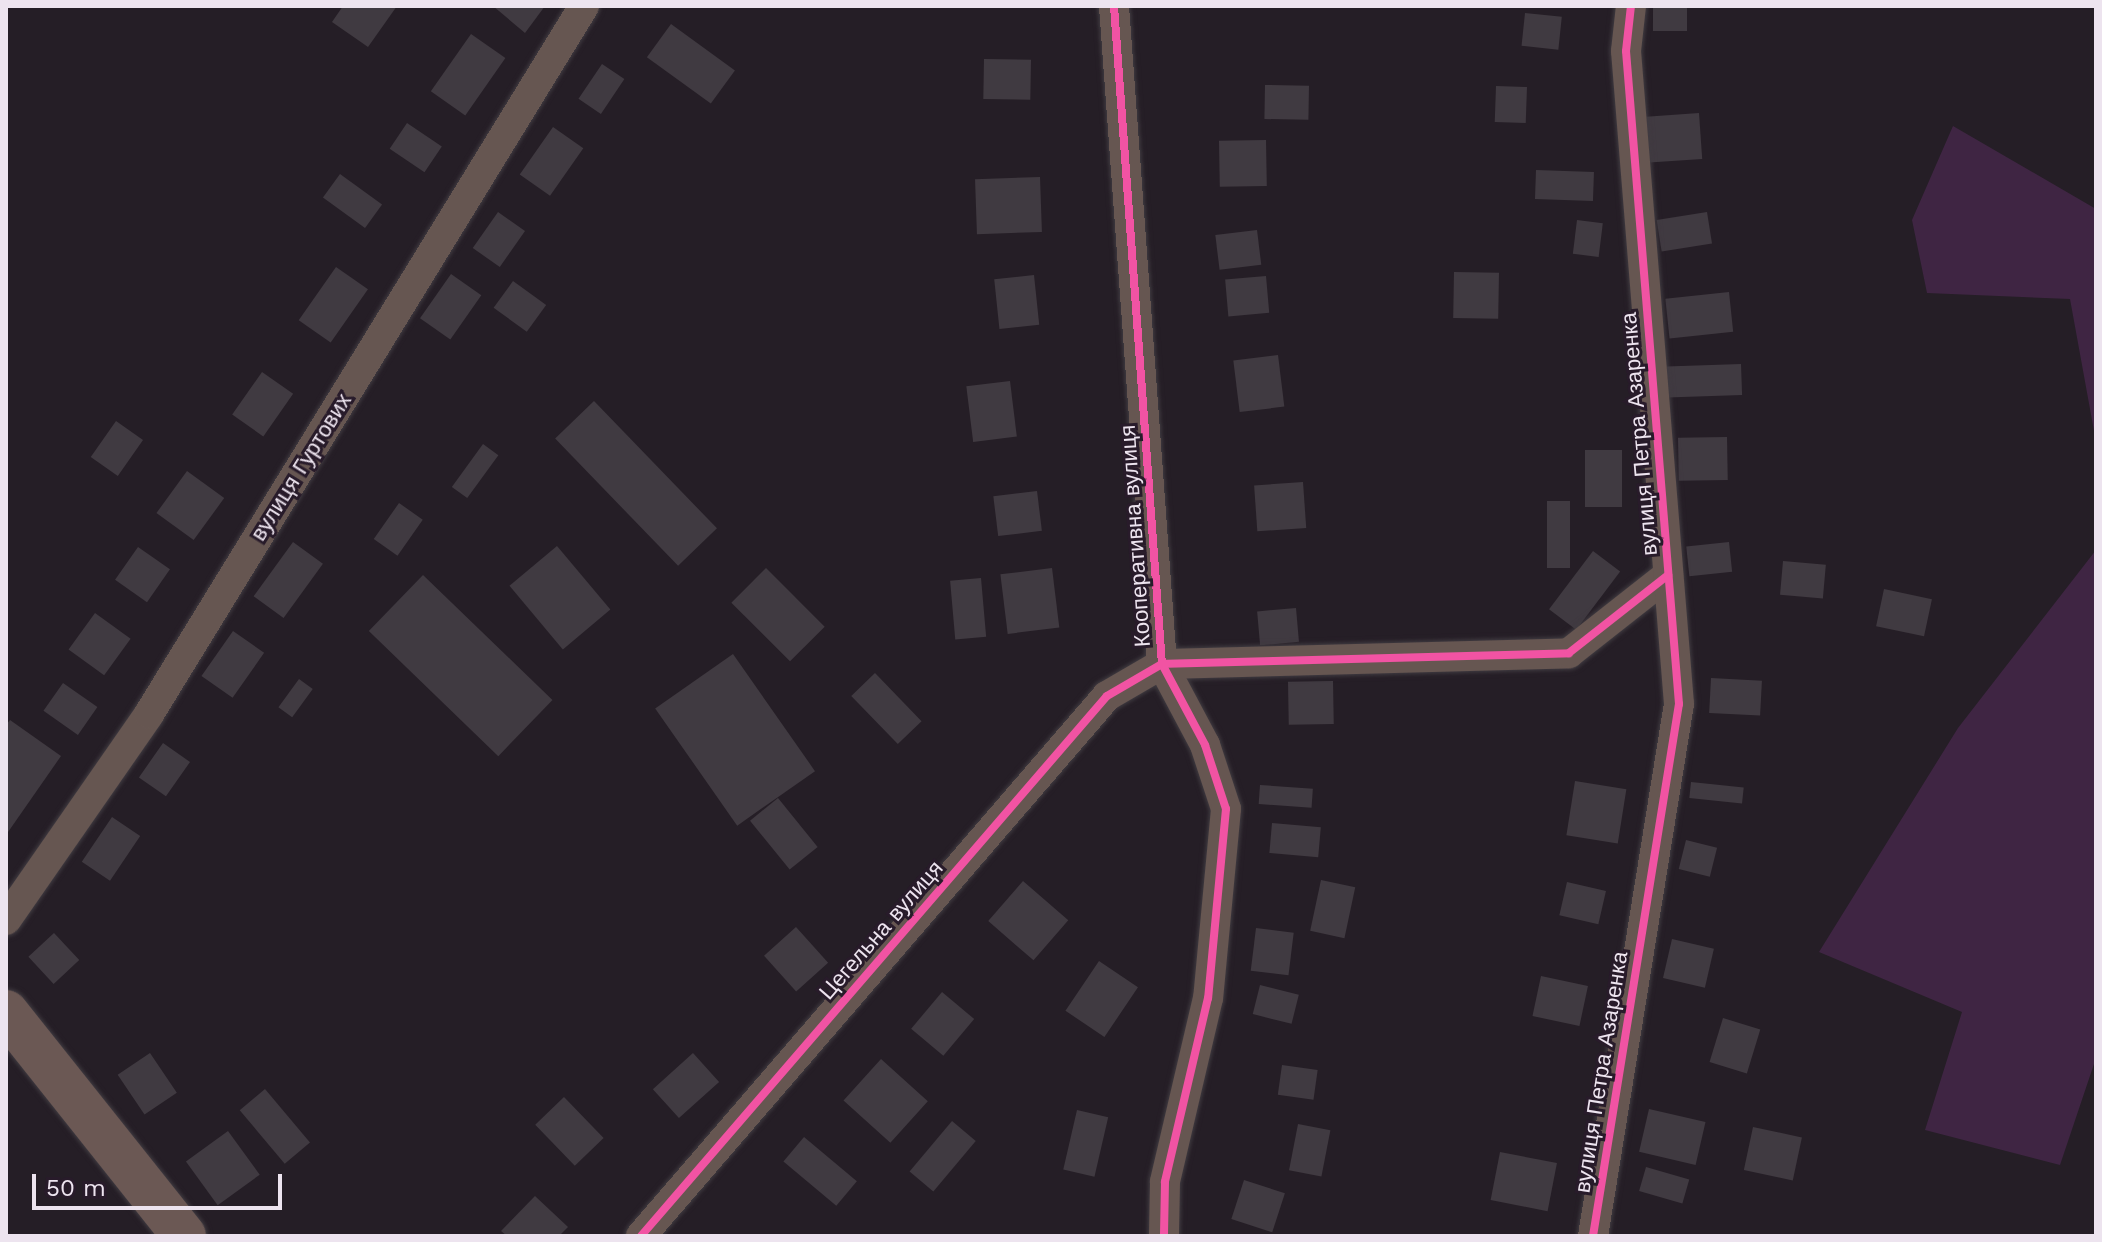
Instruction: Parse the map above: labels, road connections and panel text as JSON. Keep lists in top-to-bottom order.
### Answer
{
  "streets": {
    "street": [
      "вулиця Петра Азаренка",
      "вулиця Гуртових",
      "Кооперативна вулиця",
      "Цегельна вулиця"
    ]
  },
  "crossings": [
    ["Кооперативна вулиця", "Цегельна вулиця"]
  ],
  "scale_bar": "50 m"
}
